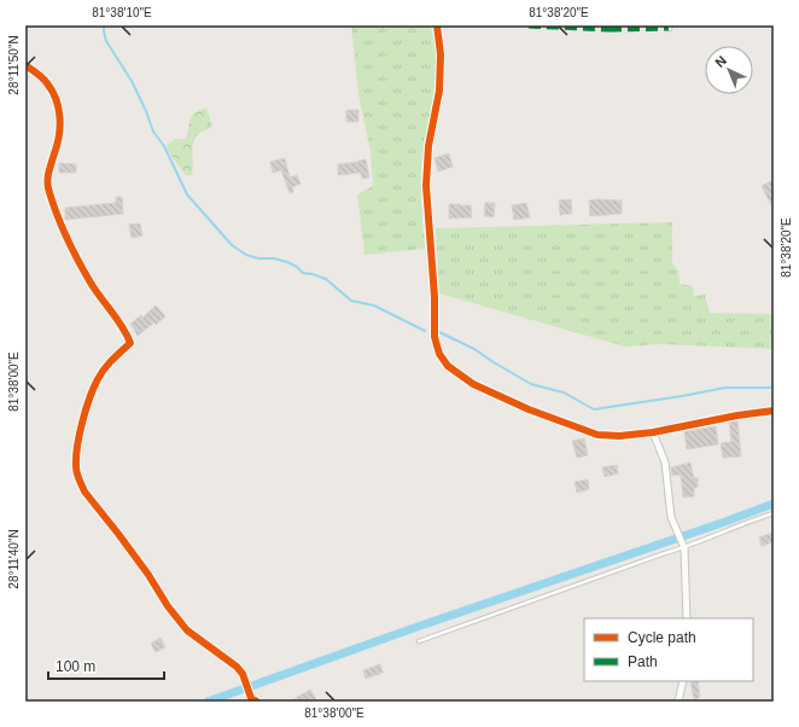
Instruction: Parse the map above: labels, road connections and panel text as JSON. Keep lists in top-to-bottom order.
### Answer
{
  "legend": ["Cycle path", "Path"],
  "scale_bar": "100 m",
  "north": "top left",
  "coordinates": [
    "81°38'10\"E",
    "81°38'20\"E",
    "28°11'50\"N",
    "81°38'00\"E",
    "28°11'40\"N"
  ]
}
